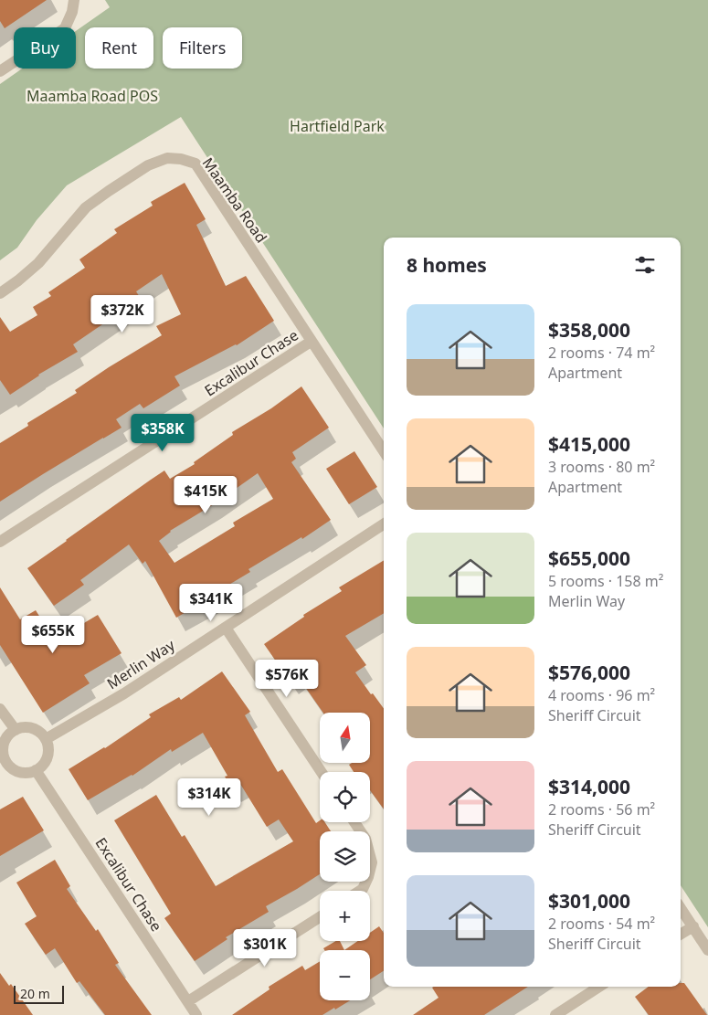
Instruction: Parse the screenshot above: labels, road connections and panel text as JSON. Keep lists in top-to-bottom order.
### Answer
{
  "streets": {
    "street": ["Maamba Road", "Excalibur Chase", "Merlin Way"]
  },
  "crossings": [
    ["Maamba Road", "Excalibur Chase"],
    ["Excalibur Chase", "Merlin Way"]
  ],
  "parks": ["Maamba Road POS", "Hartfield Park"],
  "scale_bar": "20 m",
  "north": "top",
  "page": {
    "chip": ["Buy", "Rent", "Filters"],
    "heading": "8 homes",
    "list": [
      {
        "name": "$358,000",
        "note": "2 rooms · 74 m² · Apartment"
      },
      {
        "name": "$415,000",
        "note": "3 rooms · 80 m² · Apartment"
      },
      {
        "name": "$655,000",
        "note": "5 rooms · 158 m² · Merlin Way"
      },
      {
        "name": "$576,000",
        "note": "4 rooms · 96 m² · Sheriff Circuit"
      },
      {
        "name": "$314,000",
        "note": "2 rooms · 56 m² · Sheriff Circuit"
      },
      {
        "name": "$301,000",
        "note": "2 rooms · 54 m² · Sheriff Circuit"
      }
    ],
    "price": [
      "$372K",
      "$358K",
      "$415K",
      "$341K",
      "$655K",
      "$576K",
      "$314K",
      "$301K"
    ],
    "map_buttons": ["+", "−"],
    "scale": "20 m"
  }
}
